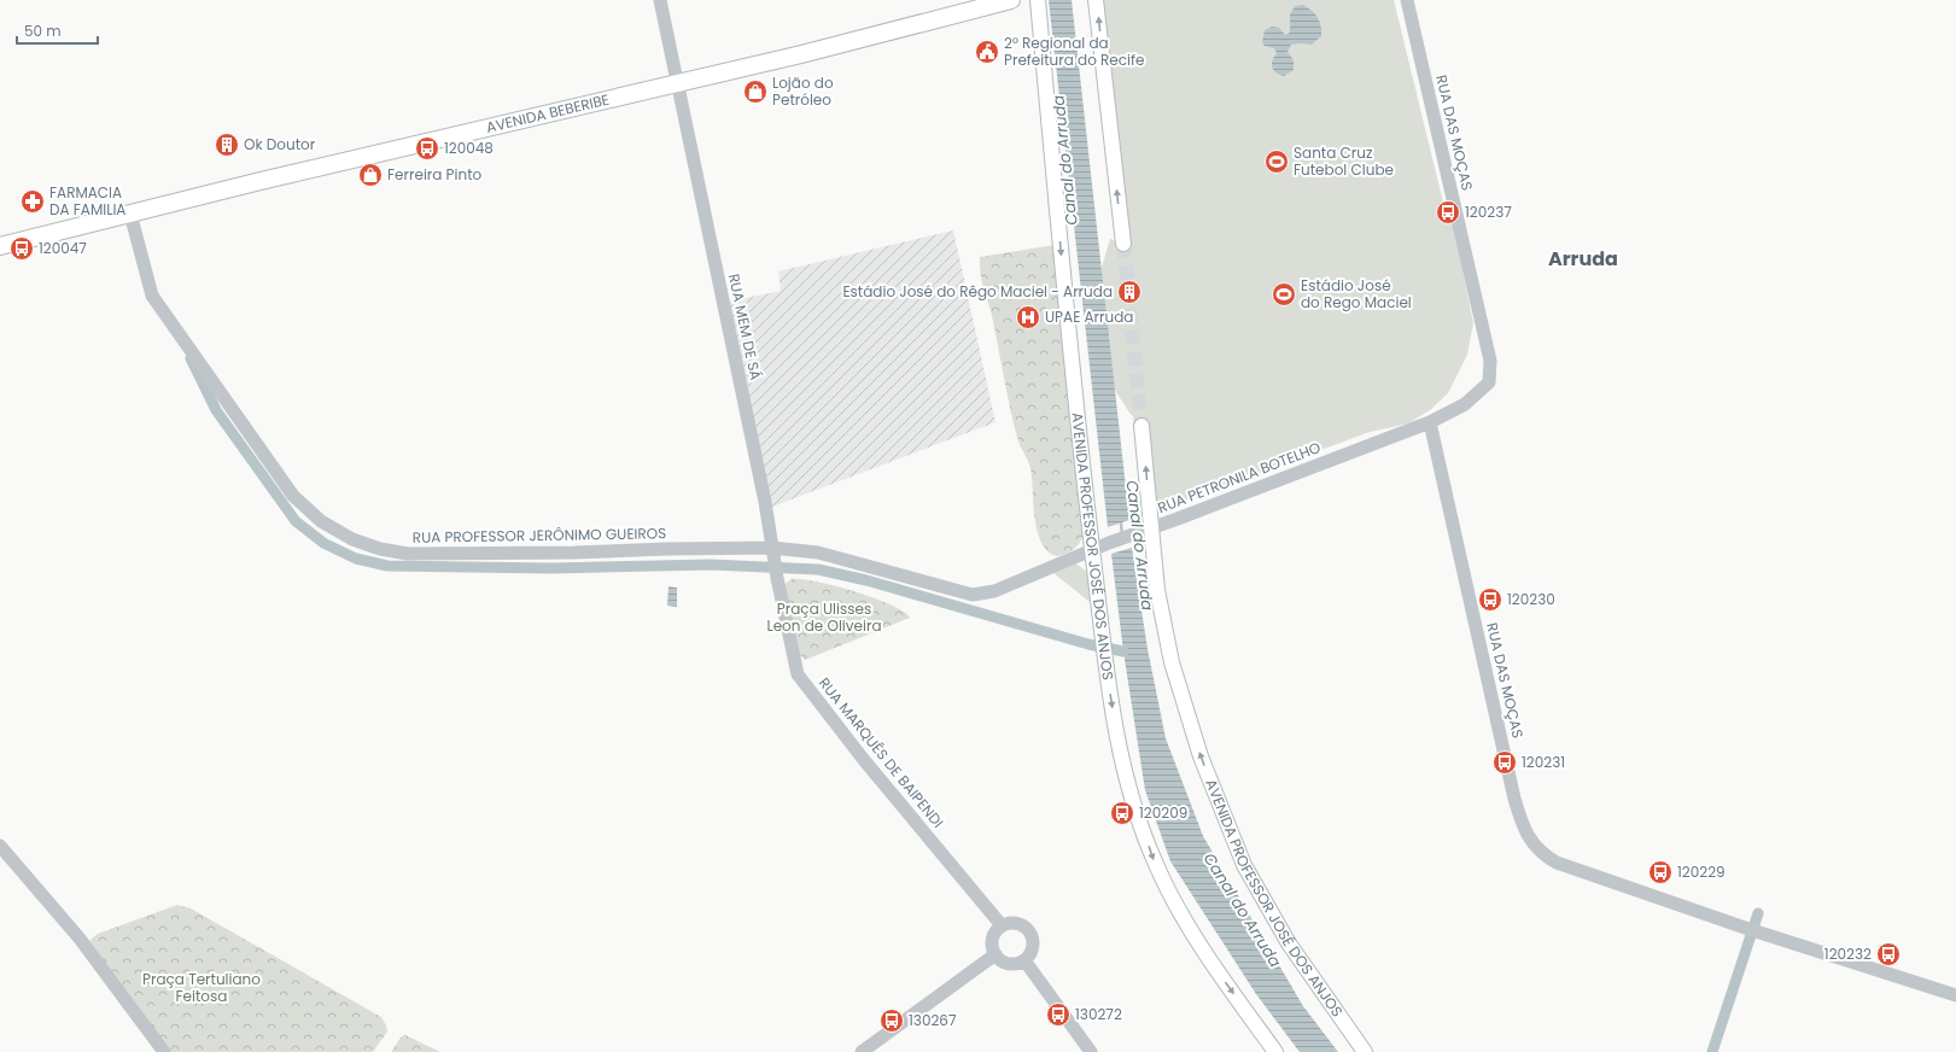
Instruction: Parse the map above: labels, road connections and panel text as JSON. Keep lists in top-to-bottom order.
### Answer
{
  "streets": {
    "main road": ["AVENIDA BEBERIBE", "AVENIDA PROFESSOR JOSÉ DOS ANJOS"],
    "street": [
      "RUA DAS MOÇAS",
      "RUA MEM DE SÁ",
      "RUA PETRONILA BOTELHO",
      "RUA PROFESSOR JERÔNIMO GUEIROS",
      "RUA MARQUÊS DE BAIPENDI"
    ]
  },
  "crossings": [
    ["AVENIDA BEBERIBE", "RUA MEM DE SÁ"],
    ["AVENIDA BEBERIBE", "RUA PROFESSOR JERÔNIMO GUEIROS"],
    ["RUA DAS MOÇAS", "RUA PETRONILA BOTELHO"],
    ["RUA MEM DE SÁ", "RUA PROFESSOR JERÔNIMO GUEIROS"],
    ["RUA MEM DE SÁ", "RUA MARQUÊS DE BAIPENDI"],
    ["RUA PETRONILA BOTELHO", "RUA PROFESSOR JERÔNIMO GUEIROS"],
    ["RUA PETRONILA BOTELHO", "AVENIDA PROFESSOR JOSÉ DOS ANJOS"]
  ],
  "districts": ["Arruda"],
  "water": ["Canal do Arruda"],
  "parks": ["Praça Ulisses Leon de Oliveira", "Praça Tertuliano Feitosa"],
  "places": {
    "public building": ["2° Regional da Prefeitura do Recife"],
    "shop": ["Lojão do Petróleo", "Ferreira Pinto"],
    "building": ["Ok Doutor", "Estádio José do Rêgo Maciel - Arruda"],
    "bus stop": [
      "120048",
      "120237",
      "120047",
      "120230",
      "120231",
      "120209",
      "120229",
      "120232",
      "130272",
      "130267"
    ],
    "sports": ["Santa Cruz Futebol Clube", "Estádio José do Rego Maciel"],
    "pharmacy": ["FARMACIA DA FAMILIA"],
    "hospital": ["UPAE Arruda"]
  },
  "scale_bar": "50 m"
}
